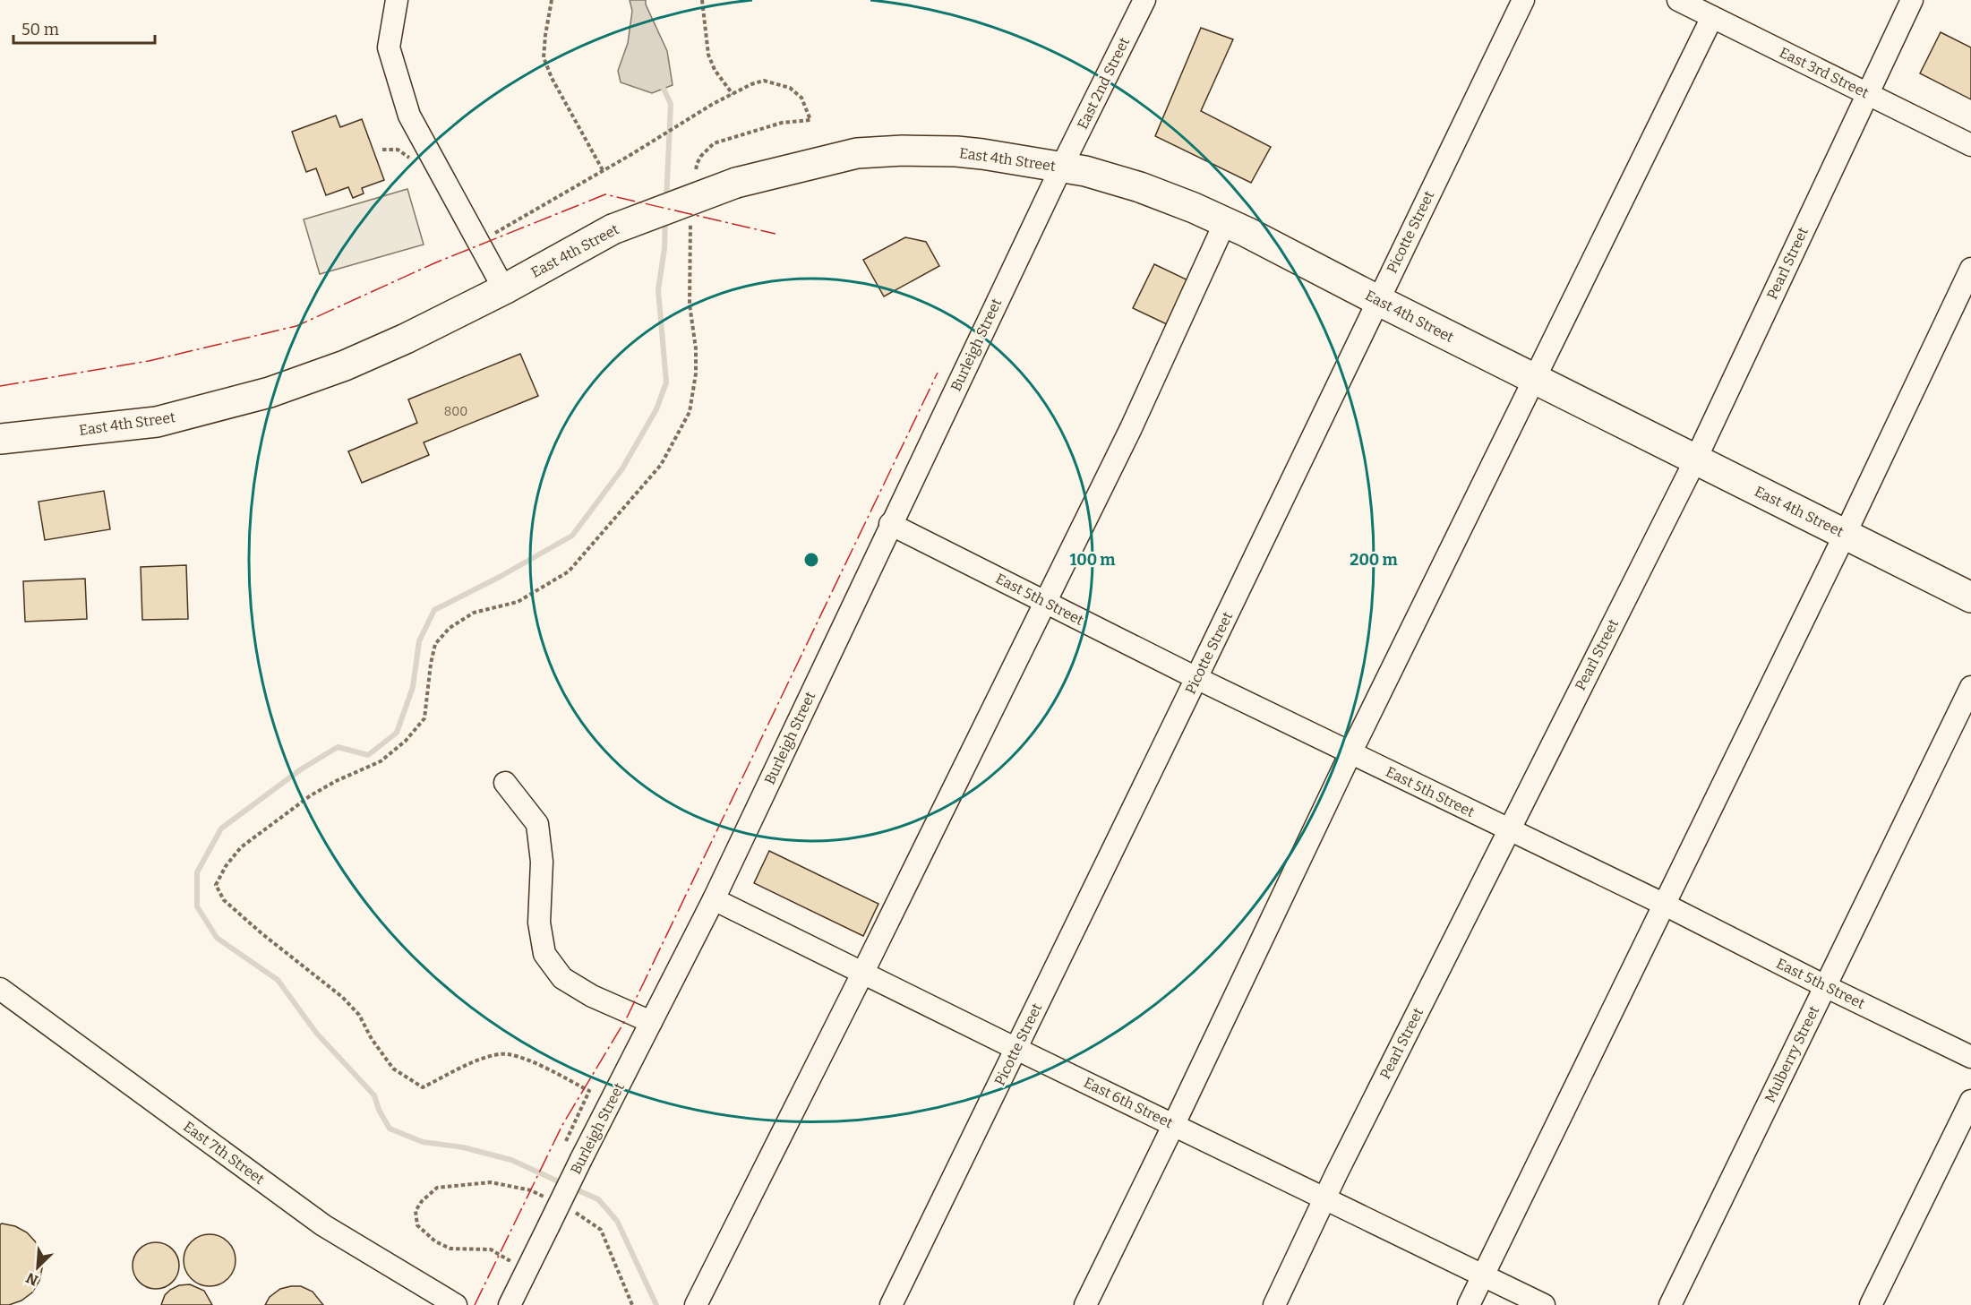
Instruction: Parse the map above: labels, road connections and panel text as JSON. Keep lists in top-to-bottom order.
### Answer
{
  "streets": {
    "highway": ["East 4th Street"],
    "street": [
      "East 3rd Street",
      "East 2nd Street",
      "Picotte Street",
      "Pearl Street",
      "Burleigh Street",
      "East 5th Street",
      "Mulberry Street",
      "East 6th Street",
      "East 7th Street"
    ]
  },
  "crossings": [
    ["East 3rd Street", "Pearl Street"],
    ["East 2nd Street", "East 4th Street"],
    ["East 2nd Street", "Burleigh Street"],
    ["East 4th Street", "Picotte Street"],
    ["East 4th Street", "Pearl Street"],
    ["East 4th Street", "Burleigh Street"],
    ["Picotte Street", "East 5th Street"],
    ["Picotte Street", "East 6th Street"],
    ["Pearl Street", "East 5th Street"],
    ["Pearl Street", "East 6th Street"],
    ["Burleigh Street", "East 5th Street"],
    ["Burleigh Street", "East 6th Street"],
    ["East 5th Street", "Mulberry Street"]
  ],
  "house_numbers": ["800"],
  "scale_bar": "50 m",
  "north": "bottom left",
  "rings": ["100 m", "200 m"]
}
